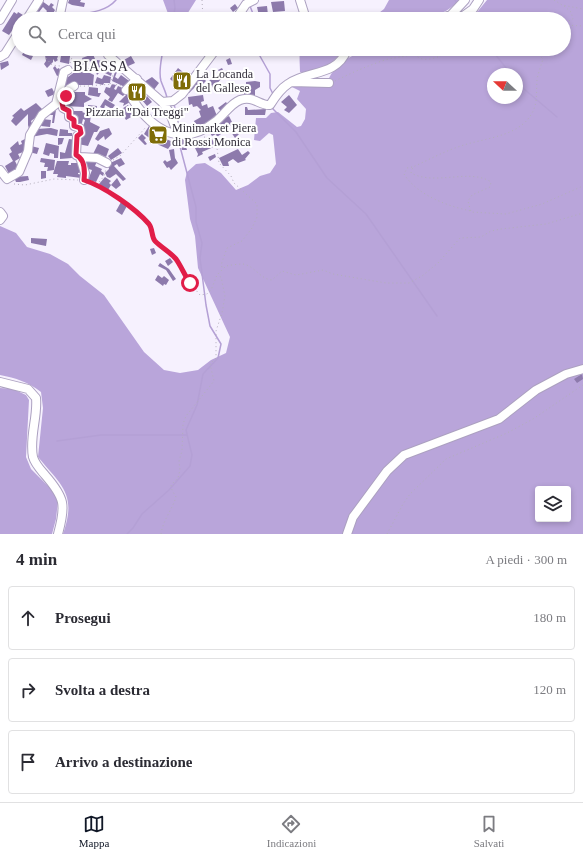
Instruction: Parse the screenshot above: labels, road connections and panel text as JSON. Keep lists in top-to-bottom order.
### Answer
{
  "districts": ["BIASSA"],
  "places": {
    "restaurant": ["La Locanda del Gallese", "Pizzaria \"Dai Treggi\""],
    "supermarket": ["Minimarket Piera di Rossi Monica"]
  },
  "north": "left",
  "page": {
    "search": "Cerca qui",
    "heading": ["4 min", "A piedi · 300 m"],
    "list": [
      ["Prosegui", "180 m"],
      ["Svolta a destra", "120 m"],
      "Arrivo a destinazione"
    ],
    "nav": ["Mappa", "Indicazioni", "Salvati"]
  }
}
